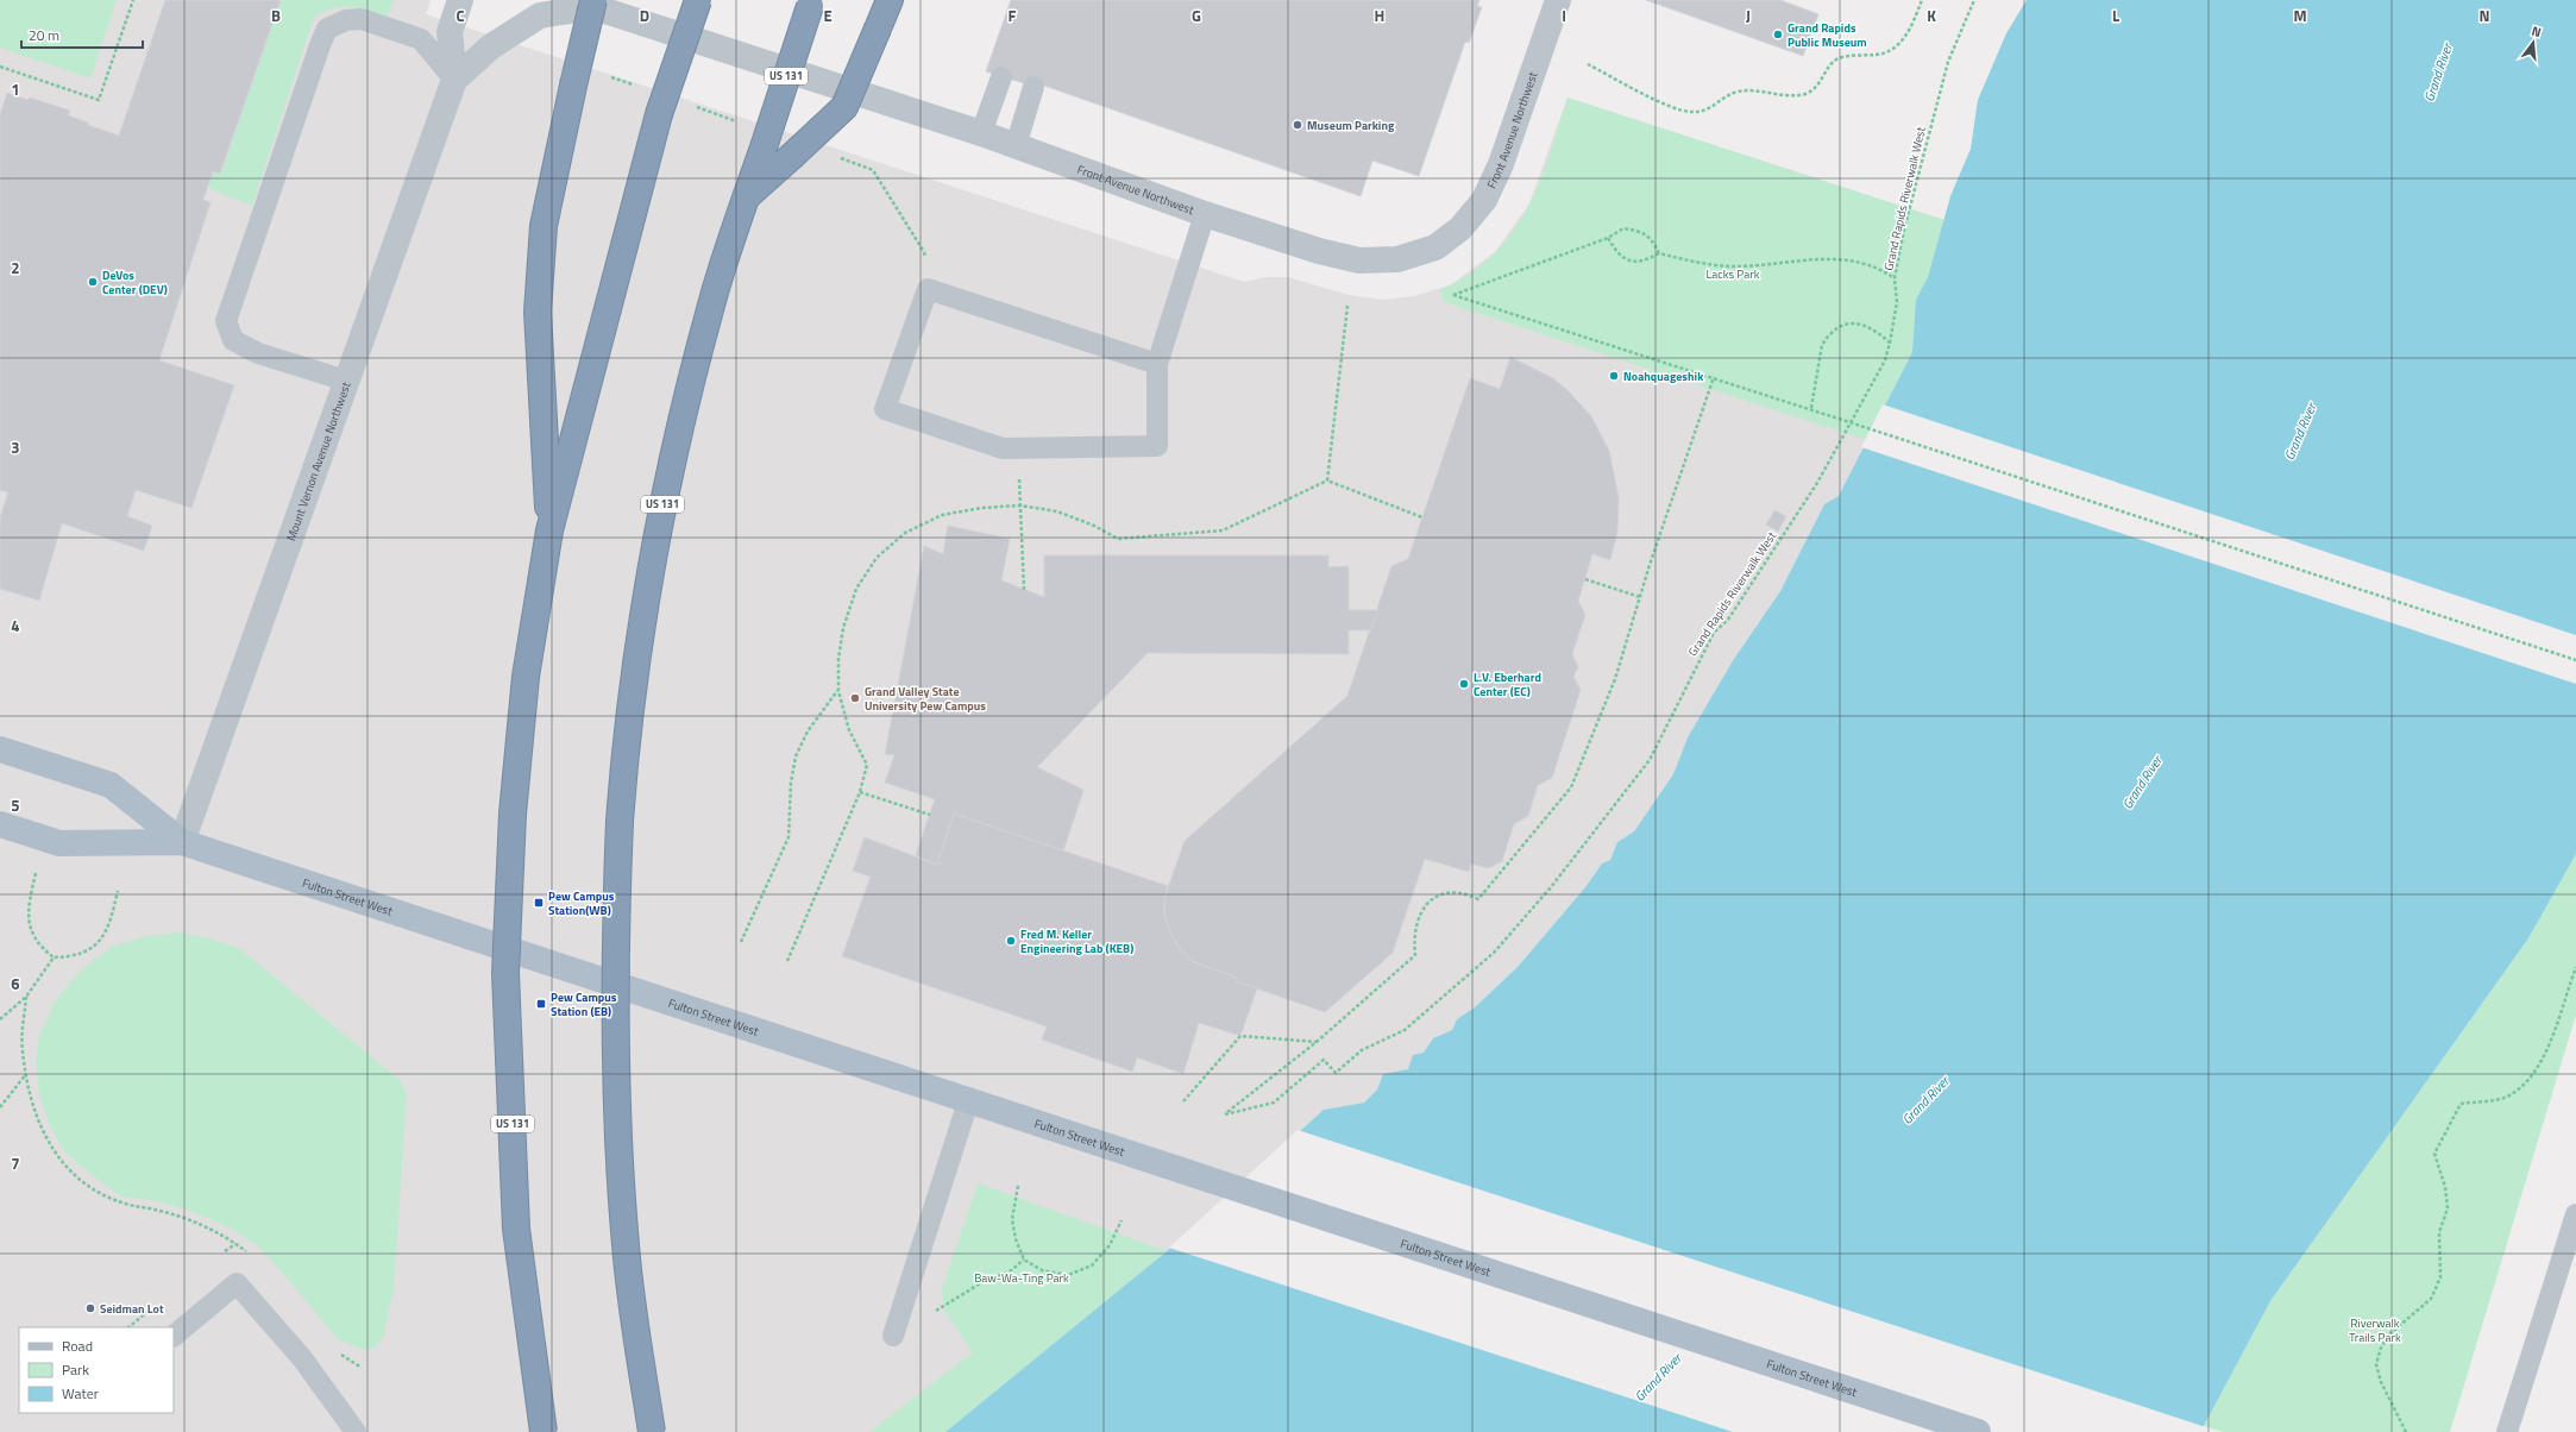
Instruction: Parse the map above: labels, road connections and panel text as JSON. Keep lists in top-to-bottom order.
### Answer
{
  "streets": {
    "highway": ["US 131"],
    "main road": ["Fulton Street West"],
    "street": ["Front Avenue Northwest", "Mount Vernon Avenue Northwest"],
    "path": ["Grand Rapids Riverwalk West"]
  },
  "crossings": [
    ["Front Avenue Northwest", "Mount Vernon Avenue Northwest"],
    ["Mount Vernon Avenue Northwest", "Fulton Street West"]
  ],
  "water": ["Grand River"],
  "parks": ["Lacks Park", "Baw-Wa-Ting Park", "Riverwalk Trails Park"],
  "places": {
    "other": [
      "Grand Rapids Public Museum",
      "Museum Parking",
      "DeVos Center (DEV)",
      "Noahquageshik",
      "L.V. Eberhard Center (EC)",
      "Grand Valley State University Pew Campus",
      "Fred M. Keller Engineering Lab (KEB)",
      "Seidman Lot"
    ],
    "transit": ["Pew Campus Station(WB)", "Pew Campus Station (EB)"]
  },
  "legend": ["Road", "Park", "Water"],
  "scale_bar": "20 m",
  "north": "top",
  "grid": {
    "columns": [
      "B",
      "C",
      "D",
      "E",
      "F",
      "G",
      "H",
      "I",
      "J",
      "K",
      "L",
      "M",
      "N"
    ],
    "rows": [
      "1",
      "2",
      "3",
      "4",
      "5",
      "6",
      "7"
    ]
  }
}
